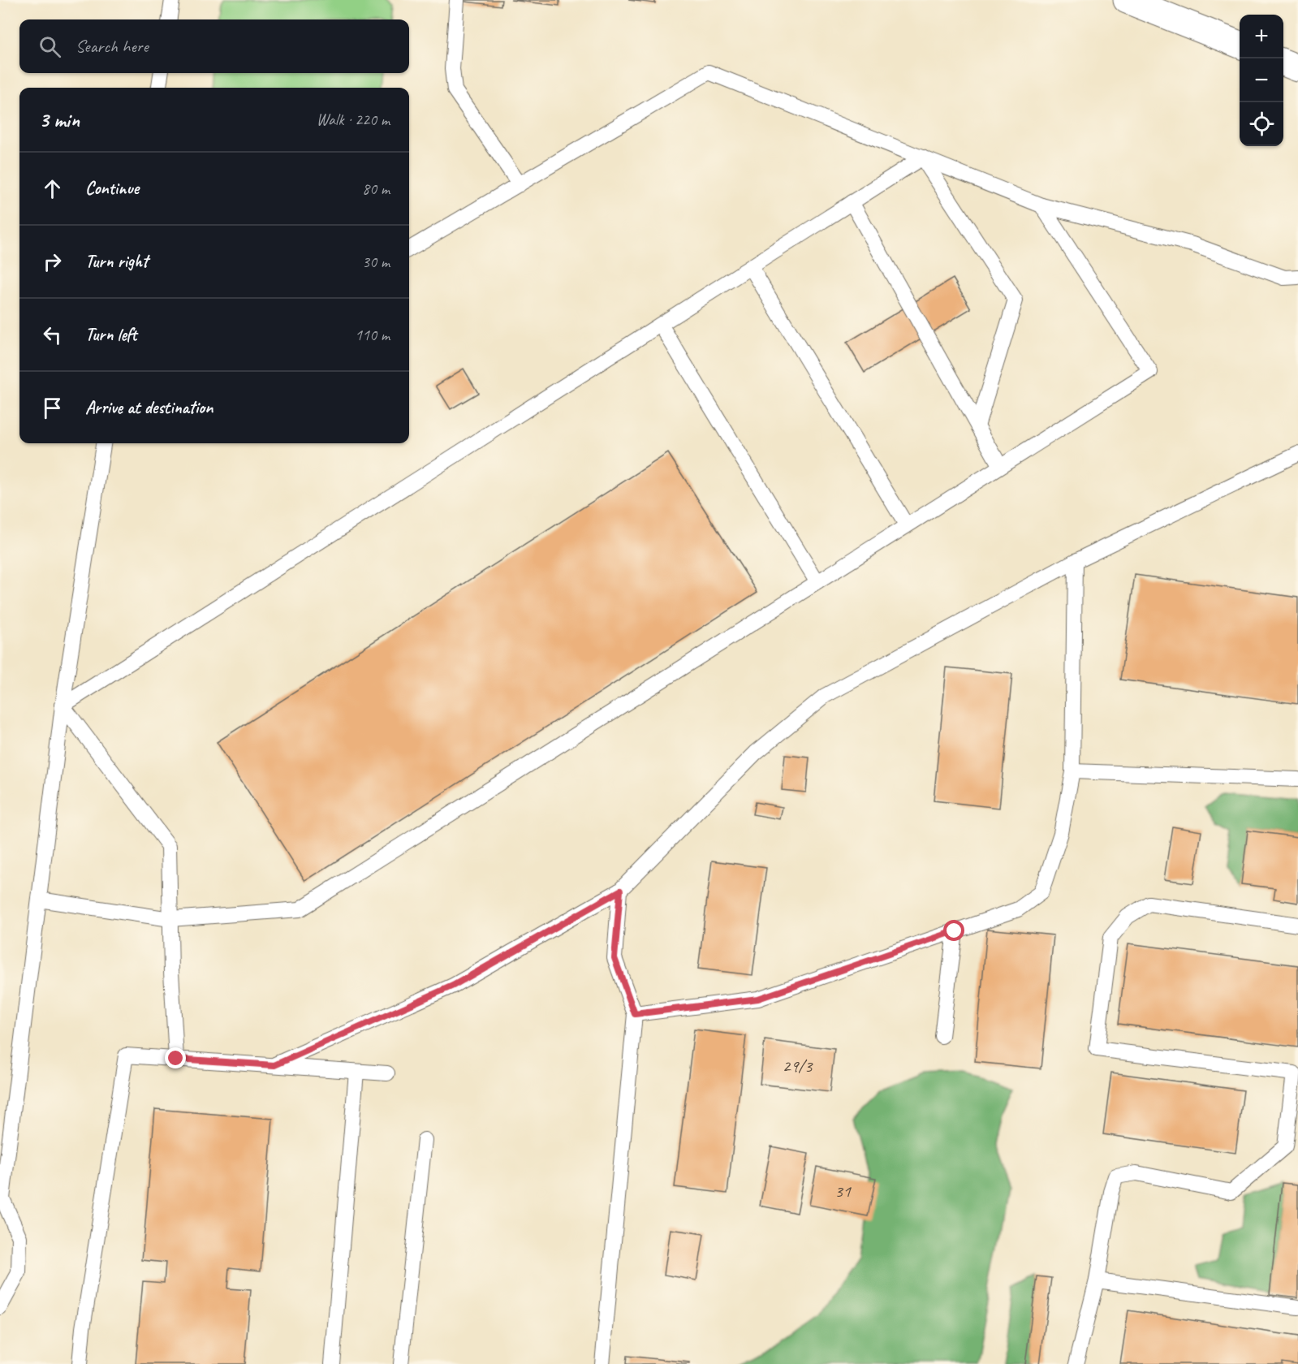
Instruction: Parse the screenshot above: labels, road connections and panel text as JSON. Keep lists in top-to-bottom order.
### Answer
{
  "house_numbers": ["29/3", "31"],
  "page": {
    "map_buttons": ["+", "−"],
    "search": "Search here",
    "heading": ["3 min", "Walk · 220 m"],
    "list": [
      ["Continue", "80 m"],
      ["Turn right", "30 m"],
      ["Turn left", "110 m"],
      "Arrive at destination"
    ]
  }
}
